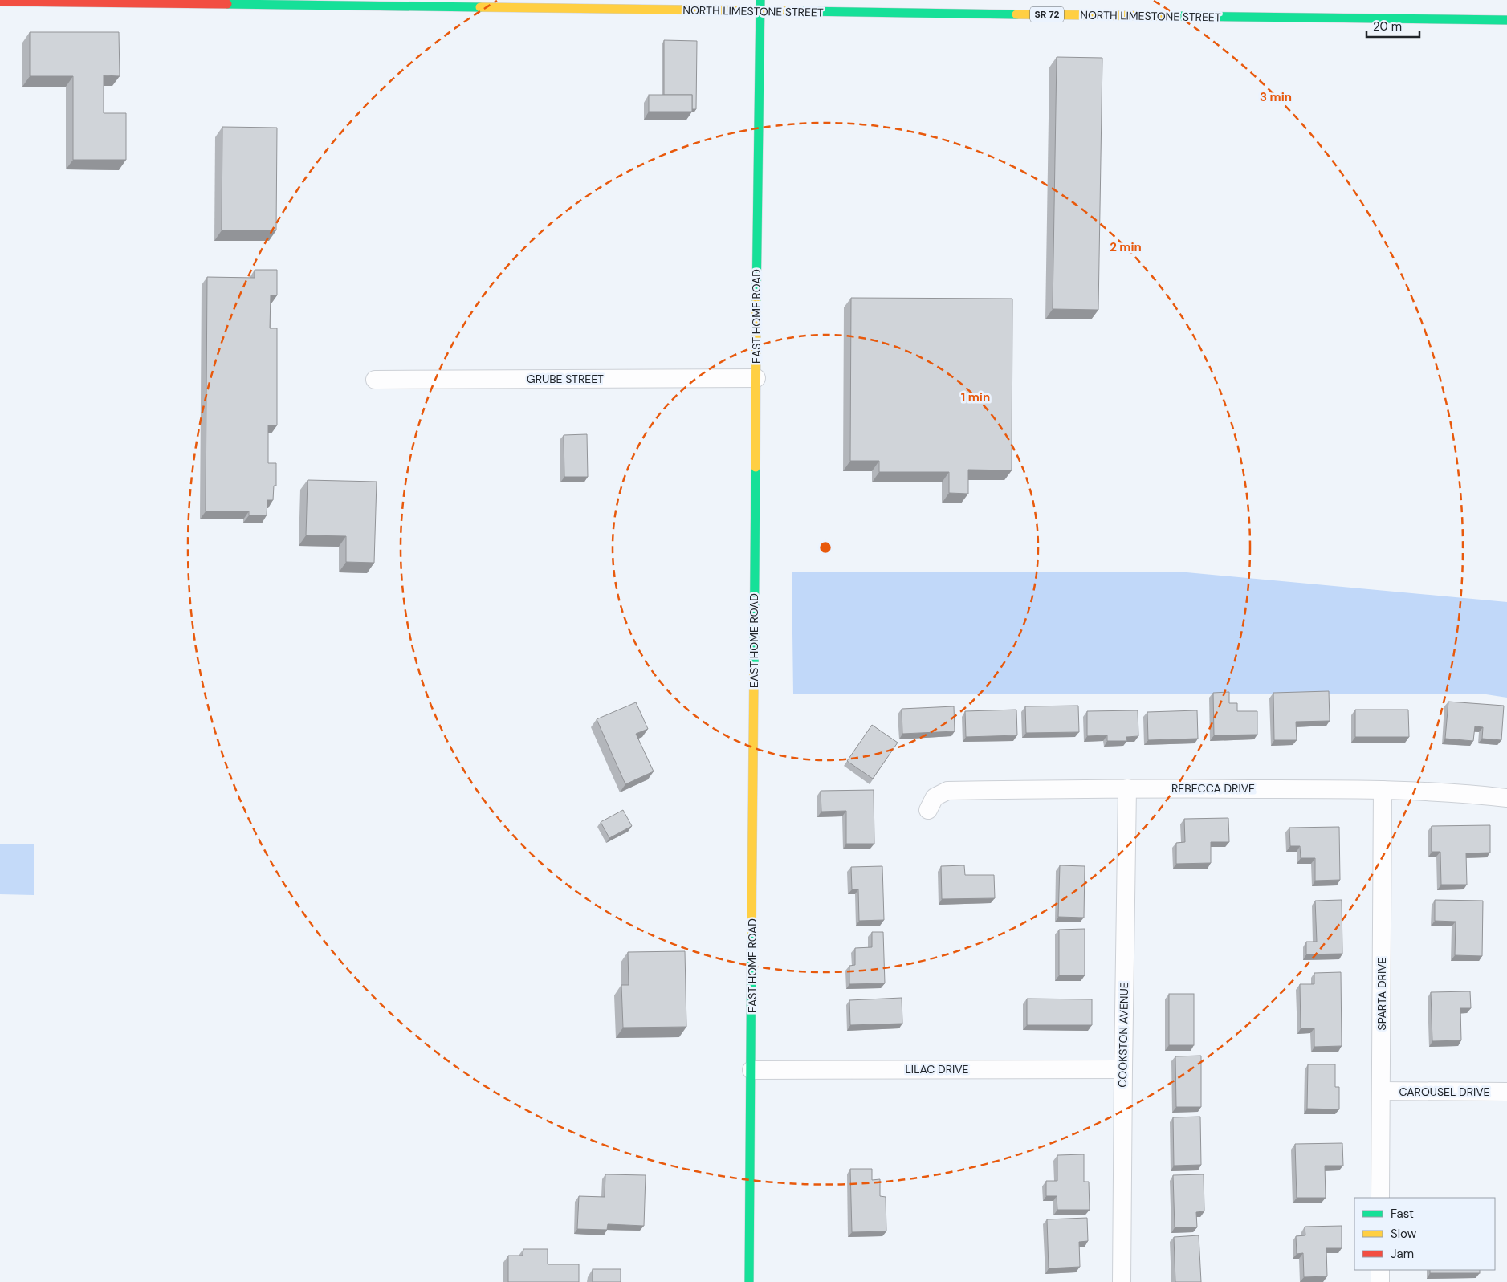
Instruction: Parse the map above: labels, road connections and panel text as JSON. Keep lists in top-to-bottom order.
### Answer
{
  "streets": {
    "main road": ["NORTH LIMESTONE STREET", "SR 72", "EAST HOME ROAD"],
    "street": [
      "GRUBE STREET",
      "REBECCA DRIVE",
      "SPARTA DRIVE",
      "COOKSTON AVENUE",
      "LILAC DRIVE",
      "CAROUSEL DRIVE"
    ]
  },
  "crossings": [
    ["NORTH LIMESTONE STREET", "EAST HOME ROAD"],
    ["EAST HOME ROAD", "GRUBE STREET"],
    ["EAST HOME ROAD", "LILAC DRIVE"],
    ["REBECCA DRIVE", "SPARTA DRIVE"],
    ["REBECCA DRIVE", "COOKSTON AVENUE"],
    ["SPARTA DRIVE", "CAROUSEL DRIVE"],
    ["COOKSTON AVENUE", "LILAC DRIVE"]
  ],
  "legend": ["Fast", "Slow", "Jam"],
  "scale_bar": "20 m",
  "rings": ["3 min", "2 min", "1 min"]
}
